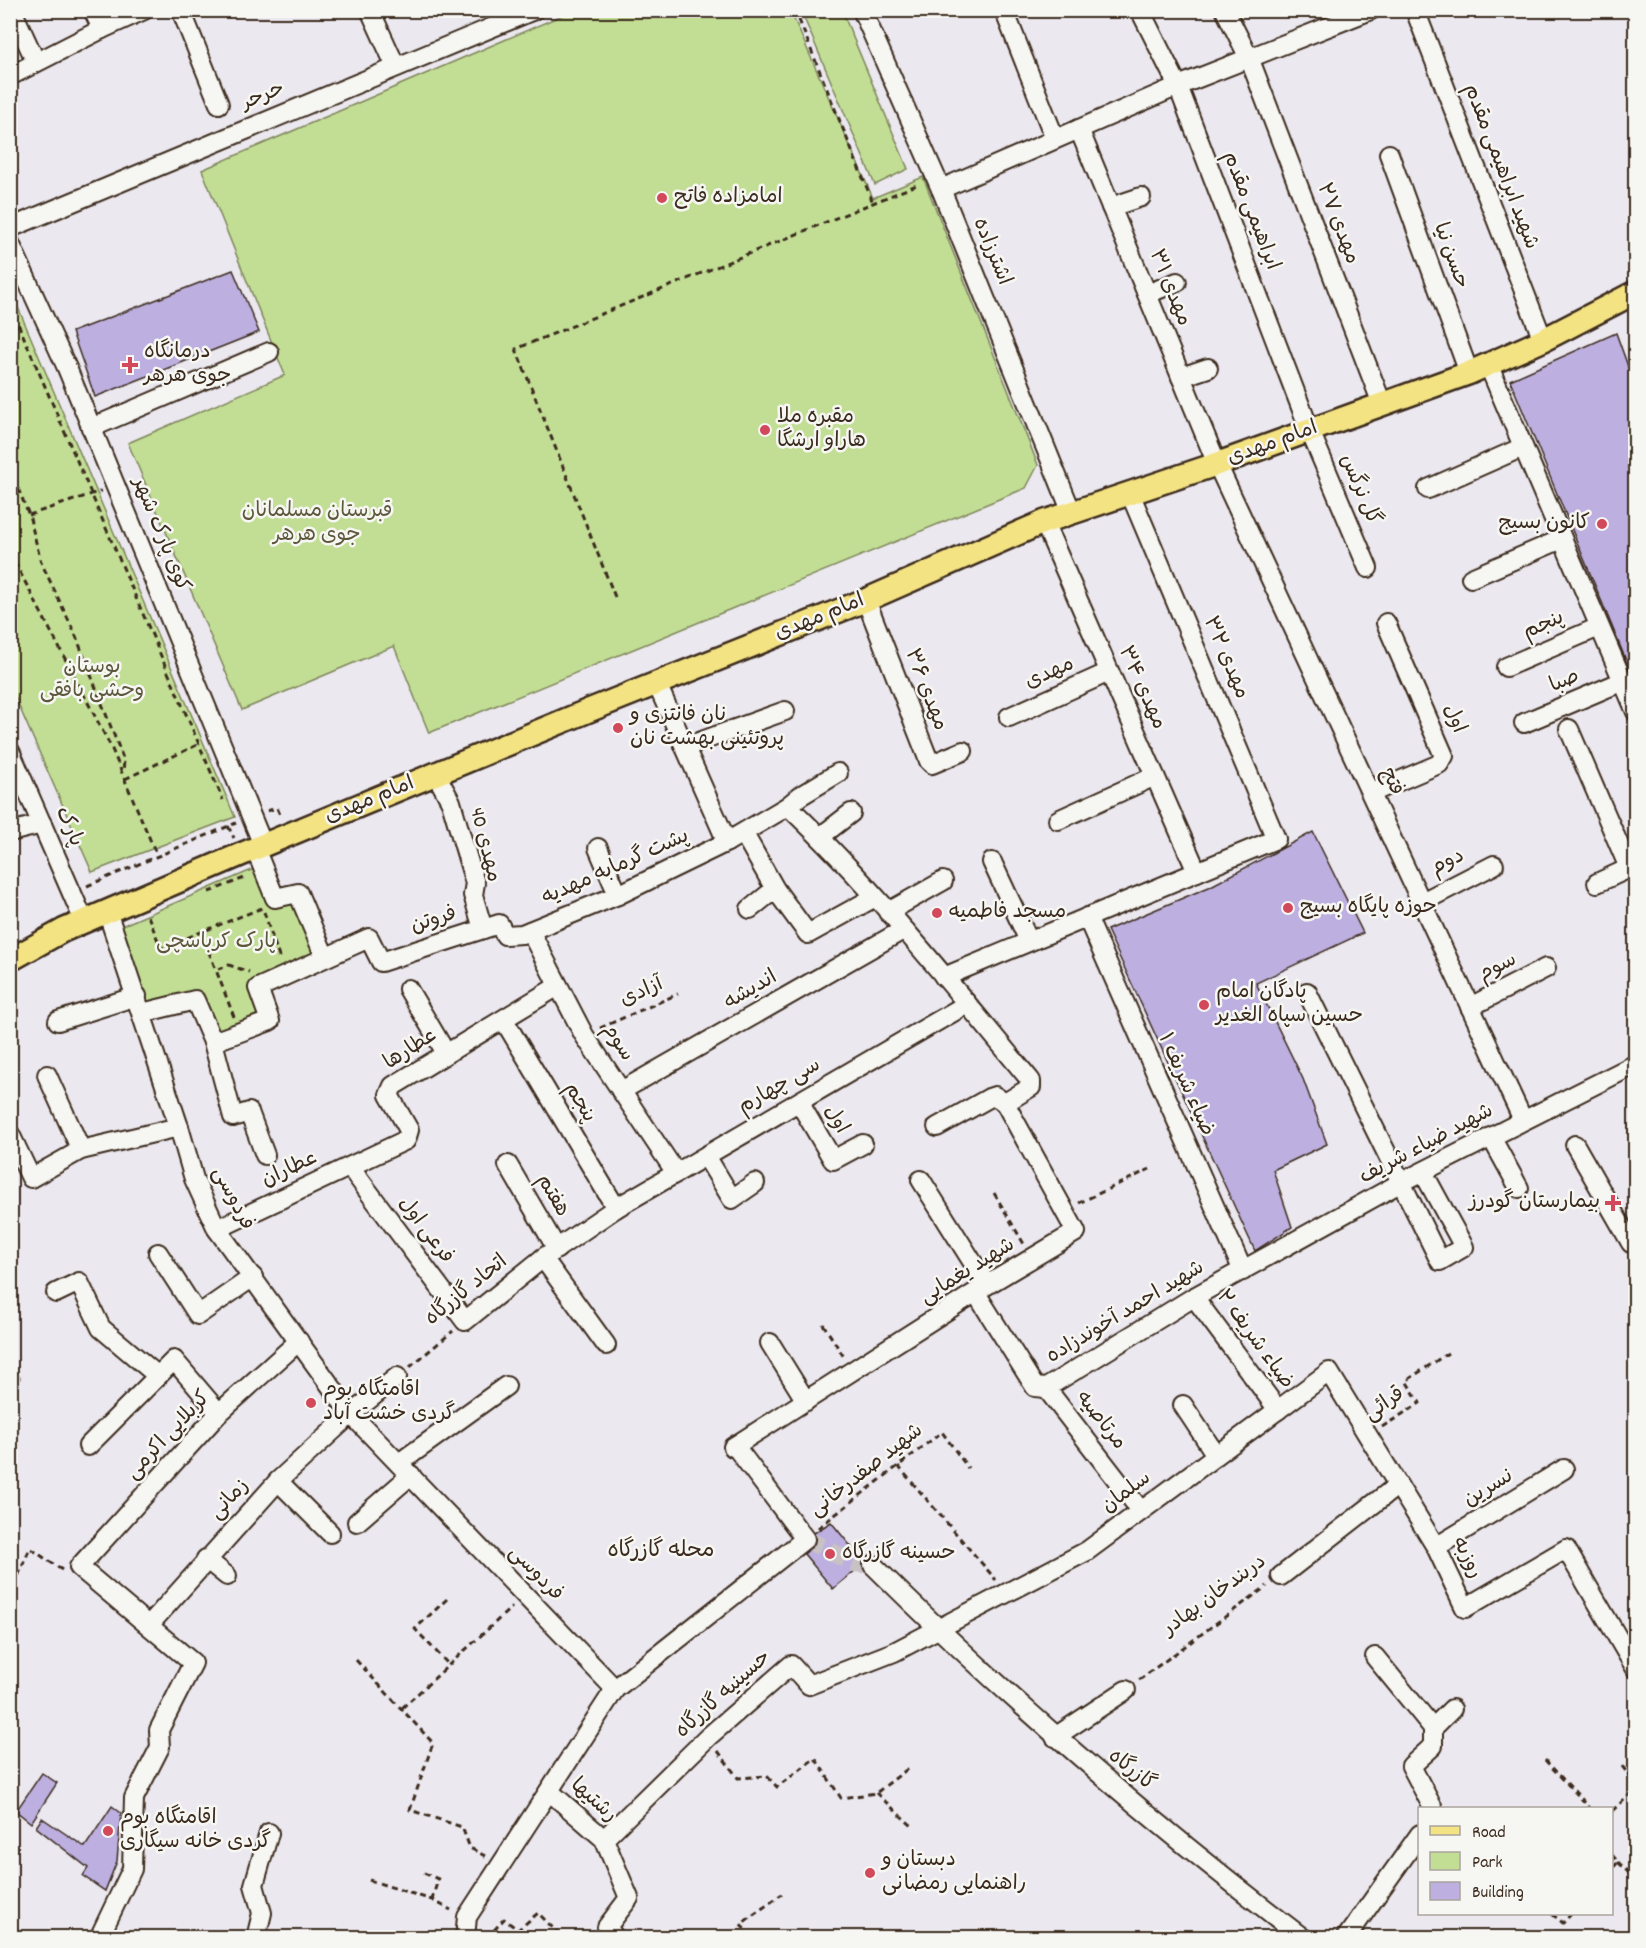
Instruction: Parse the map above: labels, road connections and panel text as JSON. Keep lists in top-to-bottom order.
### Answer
{
  "streets": {
    "main road": ["امام مهدی"],
    "street": [
      "حرحر",
      "شهید ابراهیمی مقدم",
      "ابراهیمی مقدم",
      "مهدی ۲۷",
      "اشترزاده",
      "حسن نیا",
      "مهدی ۳۱",
      "گل نرگس",
      "کوی پارک شهر",
      "پنجم",
      "مهدی ۳۲",
      "مهدی",
      "صبا",
      "مهدی ۳۴",
      "مهدی ۳۶",
      "اول",
      "فتح",
      "پارک",
      "مهدی 40",
      "دوم",
      "پشت گرمابه مهدیه",
      "فروتن",
      "سوم",
      "اندیشه",
      "عطارها",
      "ضیاء شریف ۱",
      "سی چهارم",
      "شهید ضیاء شریف",
      "عطاران",
      "هفتم",
      "فردوسی",
      "فرعی اول",
      "شهید یغمایی",
      "اتحاد گازرگاه",
      "شهید احمد آخوندزاده",
      "ضیاء شریف ۲",
      "مرتاصیه",
      "کربلایی اکرمی",
      "نسرین",
      "سلمان",
      "زمانی",
      "روزبه",
      "دربندخان بهادر",
      "حسینیه گازرگاه",
      "گازرگاه",
      "رشتیها"
    ],
    "path": ["آزادی", "قرائی", "شهید صفدرخانی"]
  },
  "crossings": [
    ["شهید ابراهیمی مقدم", "امام مهدی"],
    ["ابراهیمی مقدم", "امام مهدی"],
    ["ابراهیمی مقدم", "گل نرگس"],
    ["مهدی ۲۷", "امام مهدی"],
    ["اشترزاده", "امام مهدی"],
    ["حسن نیا", "امام مهدی"],
    ["حسن نیا", "پنجم"],
    ["حسن نیا", "صبا"],
    ["مهدی ۳۱", "امام مهدی"],
    ["مهدی ۳۱", "فتح"],
    ["امام مهدی", "گل نرگس"],
    ["امام مهدی", "کوی پارک شهر"],
    ["امام مهدی", "مهدی ۳۲"],
    ["امام مهدی", "مهدی ۳۴"],
    ["امام مهدی", "مهدی ۳۶"],
    ["امام مهدی", "فتح"],
    ["امام مهدی", "پارک"],
    ["امام مهدی", "مهدی 40"],
    ["امام مهدی", "فردوسی"],
    ["پنجم", "عطارها"],
    ["پنجم", "سی چهارم"],
    ["پنجم", "اتحاد گازرگاه"],
    ["مهدی ۳۲", "مهدی ۳۴"],
    ["مهدی", "مهدی ۳۴"],
    ["اول", "فتح"],
    ["اول", "سی چهارم"],
    ["فتح", "دوم"],
    ["فتح", "سوم"],
    ["فتح", "شهید ضیاء شریف"],
    ["مهدی 40", "فروتن"],
    ["پشت گرمابه مهدیه", "فروتن"],
    ["پشت گرمابه مهدیه", "سوم"],
    ["فروتن", "سوم"],
    ["سوم", "اندیشه"],
    ["سوم", "آزادی"],
    ["سوم", "عطارها"],
    ["سوم", "سی چهارم"],
    ["عطارها", "عطاران"],
    ["عطارها", "فرعی اول"],
    ["ضیاء شریف ۱", "شهید ضیاء شریف"],
    ["ضیاء شریف ۱", "شهید احمد آخوندزاده"],
    ["سی چهارم", "اتحاد گازرگاه"],
    ["شهید ضیاء شریف", "شهید احمد آخوندزاده"],
    ["عطاران", "فردوسی"],
    ["عطاران", "فرعی اول"],
    ["هفتم", "اتحاد گازرگاه"],
    ["فردوسی", "کربلایی اکرمی"],
    ["فردوسی", "زمانی"],
    ["فرعی اول", "اتحاد گازرگاه"],
    ["شهید یغمایی", "شهید احمد آخوندزاده"],
    ["شهید یغمایی", "شهید صفدرخانی"],
    ["شهید احمد آخوندزاده", "ضیاء شریف ۲"],
    ["شهید احمد آخوندزاده", "مرتاصیه"],
    ["ضیاء شریف ۲", "سلمان"],
    ["قرائی", "روزبه"],
    ["مرتاصیه", "سلمان"],
    ["نسرین", "روزبه"],
    ["سلمان", "روزبه"],
    ["سلمان", "حسینیه گازرگاه"],
    ["سلمان", "گازرگاه"],
    ["روزبه", "دربندخان بهادر"],
    ["حسینیه گازرگاه", "گازرگاه"],
    ["حسینیه گازرگاه", "رشتیها"]
  ],
  "districts": ["محله گازرگاه"],
  "parks": ["قبرستان مسلمانان جوی هرهر", "بوستان وحشی بافقی", "پارک کرباسچی"],
  "places": {
    "other": [
      "امامزاده فاتح",
      "مقبره ملا هاراو ارشگا",
      "کانون بسیج",
      "نان فانتزی و پروتئینی بهشت نان",
      "حوزه پایگاه بسیج",
      "مسجد فاطمیه",
      "پادگان امام حسین سپاه الغدیر",
      "اقامتگاه بوم گردی خشت آباد",
      "حسینه گازرگاه",
      "اقامتگاه بوم گردی خانه سیگاری",
      "دبستان و راهنمایی رمضانی"
    ],
    "health": ["درمانگاه جوی هرهر", "بیمارستان گودرز"]
  },
  "legend": ["Road", "Park", "Building"]
}
